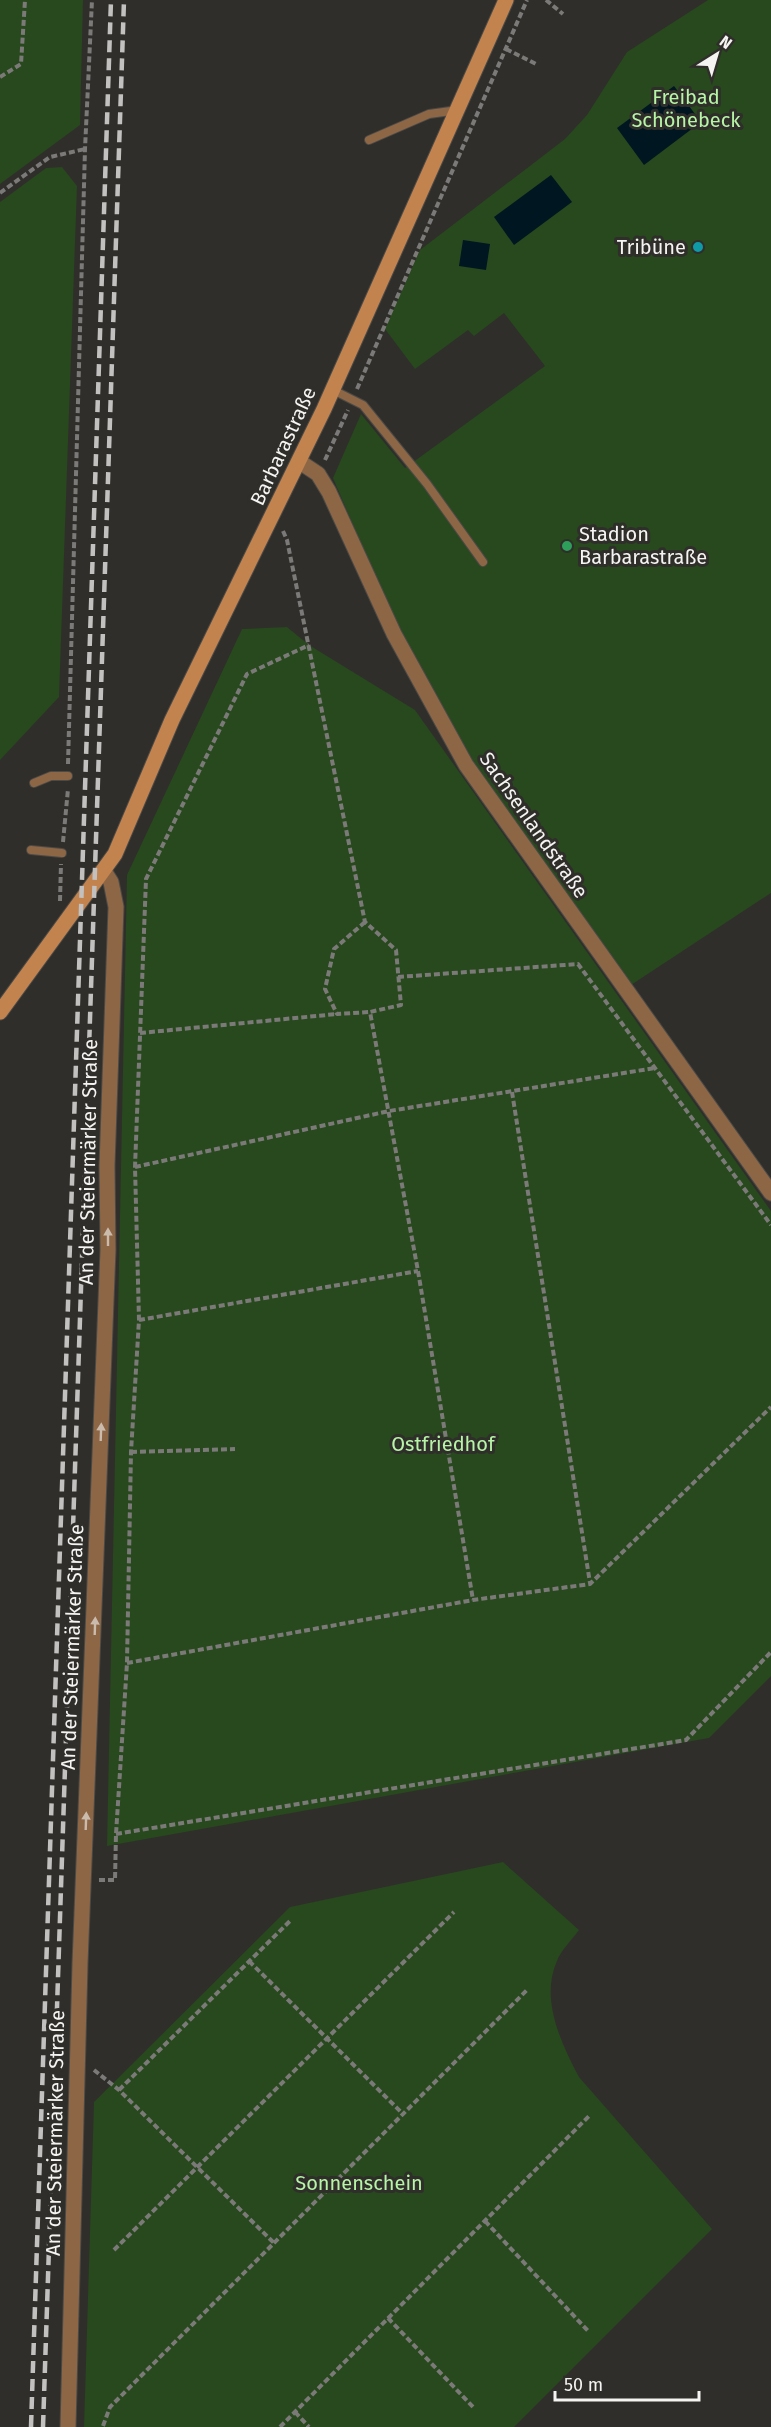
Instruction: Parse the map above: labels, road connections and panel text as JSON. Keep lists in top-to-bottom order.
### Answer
{
  "streets": {
    "street": ["Barbarastraße", "Sachsenlandstraße", "An der Steiermärker Straße"]
  },
  "crossings": [
    ["Barbarastraße", "Sachsenlandstraße"],
    ["Barbarastraße", "An der Steiermärker Straße"]
  ],
  "one_way": ["An der Steiermärker Straße"],
  "parks": ["Freibad Schönebeck", "Ostfriedhof", "Sonnenschein"],
  "places": ["Tribüne", "Stadion Barbarastraße"],
  "scale_bar": "50 m",
  "north": "top right"
}
